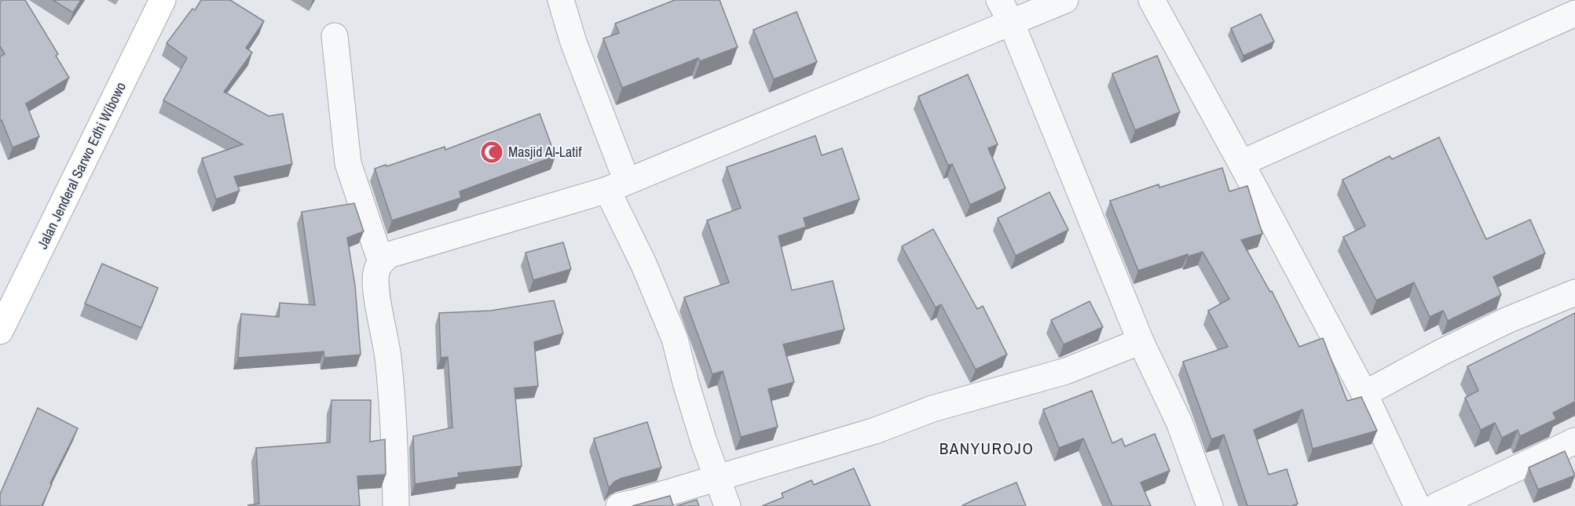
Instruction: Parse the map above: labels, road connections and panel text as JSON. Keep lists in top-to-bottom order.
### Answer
{
  "streets": {
    "main road": ["Jalan Jenderal Sarwo Edhi Wibowo"]
  },
  "districts": ["BANYUROJO"],
  "places": {
    "mosque": ["Masjid Al-Latif"]
  }
}
